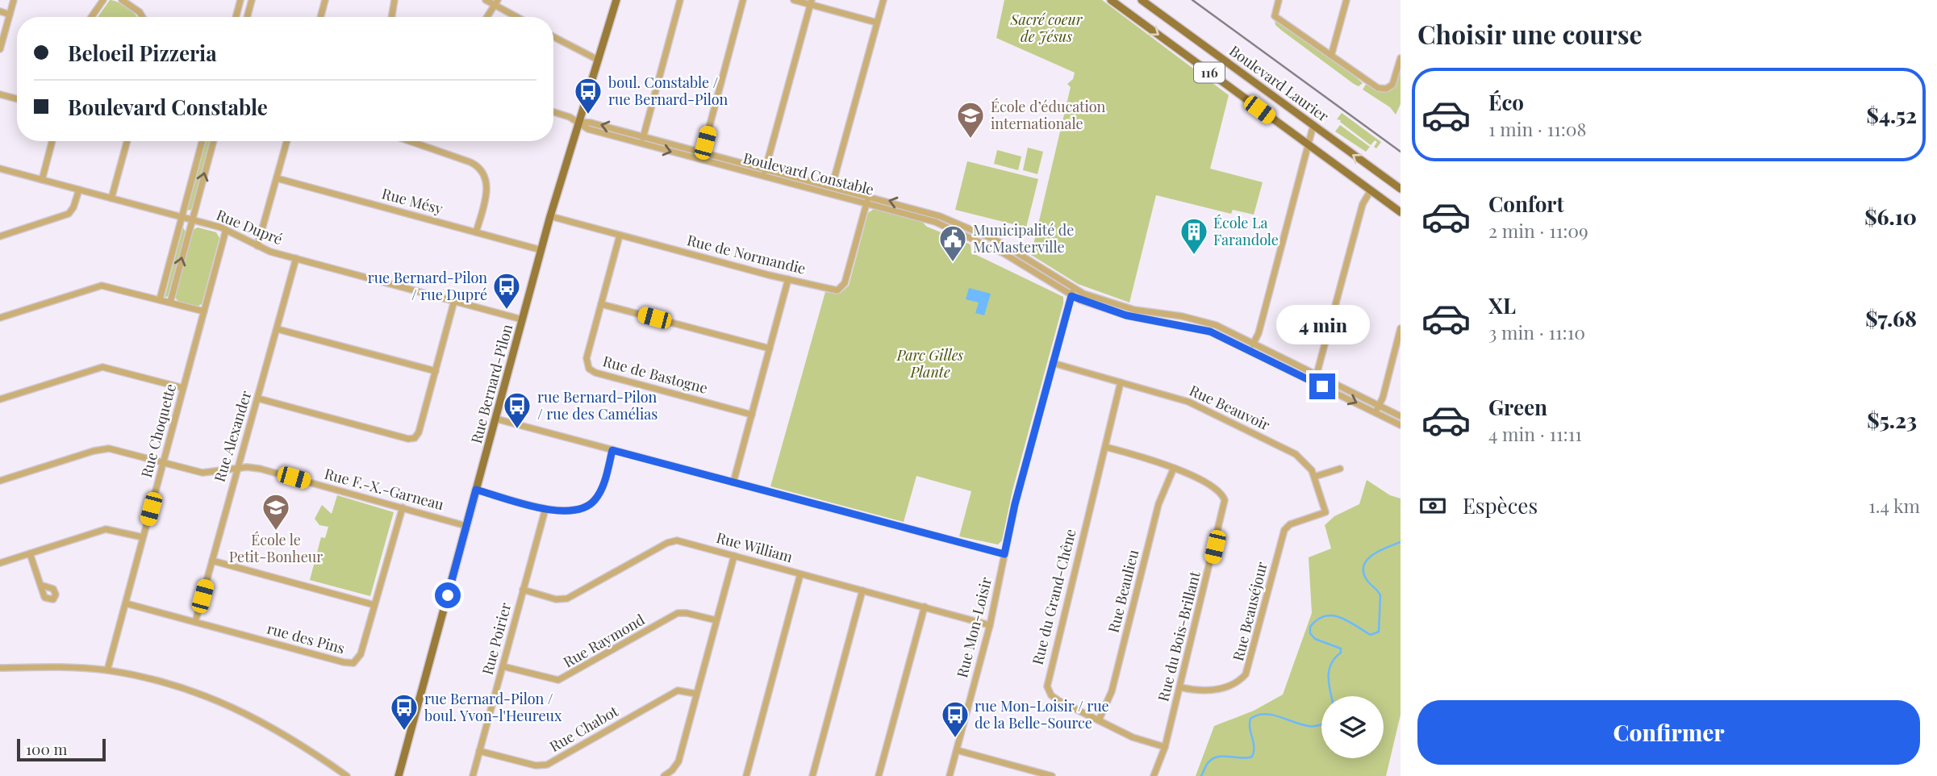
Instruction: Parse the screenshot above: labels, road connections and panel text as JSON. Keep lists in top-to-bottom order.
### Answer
{
  "streets": {
    "main road": ["116", "Boulevard Laurier", "Rue Bernard-Pilon"],
    "street": [
      "Boulevard Constable",
      "Rue Mésy",
      "Rue Dupré",
      "Rue de Normandie",
      "Rue de Bastogne",
      "Rue Beauvoir",
      "Rue Choquette",
      "Rue Alexander",
      "Rue F.-X.-Garneau",
      "Rue William",
      "Rue Beaulieu",
      "Rue du Grand-Chêne",
      "Rue Beauséjour",
      "Rue Mon-Loisir",
      "Rue du Bois-Brillant",
      "rue des Pins",
      "Rue Poirier",
      "Rue Raymond",
      "Rue Chabot"
    ]
  },
  "crossings": [
    ["Boulevard Constable", "Rue de Normandie"],
    ["Boulevard Constable", "Rue Bernard-Pilon"],
    ["Boulevard Constable", "Rue Mon-Loisir"],
    ["Rue Mésy", "Rue Bernard-Pilon"],
    ["Rue Dupré", "Rue Bernard-Pilon"],
    ["Rue Dupré", "Rue Choquette"],
    ["Rue Dupré", "Rue Alexander"],
    ["Rue de Normandie", "Rue de Bastogne"],
    ["Rue de Normandie", "Rue Bernard-Pilon"],
    ["Rue Bernard-Pilon", "Rue F.-X.-Garneau"],
    ["Rue Beauvoir", "Rue du Grand-Chêne"],
    ["Rue Beauvoir", "Rue Beauséjour"],
    ["Rue Beauvoir", "Rue Mon-Loisir"],
    ["Rue Choquette", "Rue F.-X.-Garneau"],
    ["Rue Choquette", "rue des Pins"],
    ["Rue Alexander", "Rue F.-X.-Garneau"],
    ["Rue Alexander", "rue des Pins"],
    ["Rue F.-X.-Garneau", "rue des Pins"],
    ["Rue William", "Rue Mon-Loisir"],
    ["Rue William", "Rue Poirier"],
    ["Rue Beaulieu", "Rue du Grand-Chêne"],
    ["Rue Beaulieu", "Rue du Bois-Brillant"],
    ["Rue du Grand-Chêne", "Rue du Bois-Brillant"],
    ["Rue Beauséjour", "Rue du Bois-Brillant"],
    ["Rue Poirier", "Rue Raymond"],
    ["Rue Poirier", "Rue Chabot"]
  ],
  "parks": ["Sacré coeur de Jésus", "Parc Gilles Plante"],
  "places": {
    "bus stop": [
      "boul. Constable / rue Bernard-Pilon",
      "rue Bernard-Pilon / rue Dupré",
      "rue Bernard-Pilon / rue des Camélias",
      "rue Bernard-Pilon / boul. Yvon-l'Heureux",
      "rue Mon-Loisir / rue de la Belle-Source"
    ],
    "school or university": ["École d’éducation internationale", "École le Petit-Bonheur"],
    "building": ["École La Farandole"],
    "public building": ["Municipalité de McMasterville"]
  },
  "scale_bar": "100 m",
  "page": {
    "heading": "Choisir une course",
    "banner": ["Beloeil Pizzeria", "Boulevard Constable"],
    "list": [
      {
        "name": "Éco",
        "note": "1 min · 11:08",
        "value": "$4.52"
      },
      {
        "name": "Confort",
        "note": "2 min · 11:09",
        "value": "$6.10"
      },
      {
        "name": "XL",
        "note": "3 min · 11:10",
        "value": "$7.68"
      },
      {
        "name": "Green",
        "note": "4 min · 11:11",
        "value": "$5.23"
      }
    ],
    "bubble": "4 min",
    "pay": ["Espèces", "1.4 km"],
    "buttons": "Confirmer",
    "scale": "100 m"
  }
}
